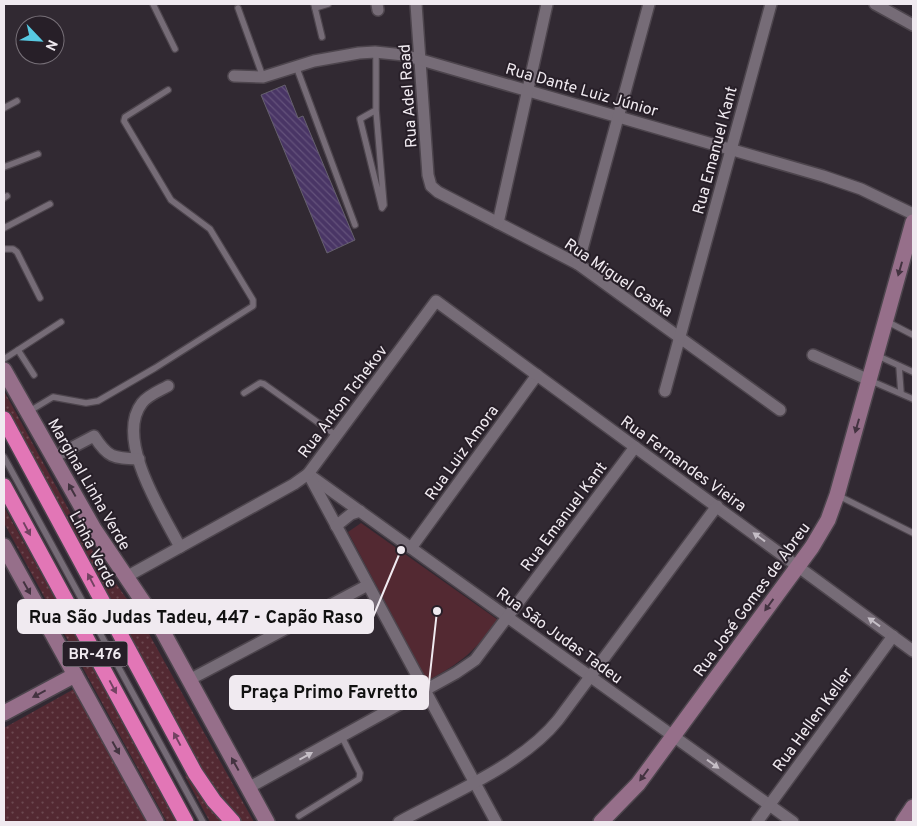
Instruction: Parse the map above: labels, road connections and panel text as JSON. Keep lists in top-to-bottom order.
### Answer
{
  "streets": {
    "highway": ["Linha Verde", "BR-476"],
    "main road": ["Marginal Linha Verde", "Rua José Gomes de Abreu"],
    "street": [
      "Rua Dante Luiz Júnior",
      "Rua Adel Raad",
      "Rua Emanuel Kant",
      "Rua Miguel Gaska",
      "Rua Anton Tchekov",
      "Rua Luiz Amora",
      "Rua Fernandes Vieira",
      "Rua São Judas Tadeu",
      "Rua Hellen Keller"
    ]
  },
  "crossings": [
    ["Rua Dante Luiz Júnior", "Rua Adel Raad"],
    ["Rua Dante Luiz Júnior", "Rua Emanuel Kant"],
    ["Rua Adel Raad", "Rua Miguel Gaska"],
    ["Rua Emanuel Kant", "Rua Miguel Gaska"],
    ["Rua Emanuel Kant", "Rua Fernandes Vieira"],
    ["Rua Emanuel Kant", "Marginal Linha Verde"],
    ["Rua Emanuel Kant", "Rua São Judas Tadeu"],
    ["Rua Anton Tchekov", "Rua Fernandes Vieira"],
    ["Rua Anton Tchekov", "Marginal Linha Verde"],
    ["Rua Anton Tchekov", "Rua São Judas Tadeu"],
    ["Rua Luiz Amora", "Rua Fernandes Vieira"],
    ["Rua Luiz Amora", "Rua São Judas Tadeu"],
    ["Rua Fernandes Vieira", "Rua José Gomes de Abreu"],
    ["Rua Fernandes Vieira", "Rua Hellen Keller"],
    ["Rua José Gomes de Abreu", "Rua São Judas Tadeu"],
    ["Rua São Judas Tadeu", "Rua Hellen Keller"]
  ],
  "one_way": ["Rua Fernandes Vieira", "Rua José Gomes de Abreu"],
  "places": ["Rua São Judas Tadeu, 447 - Capão Raso", "Praça Primo Favretto"],
  "north": "bottom right"
}
